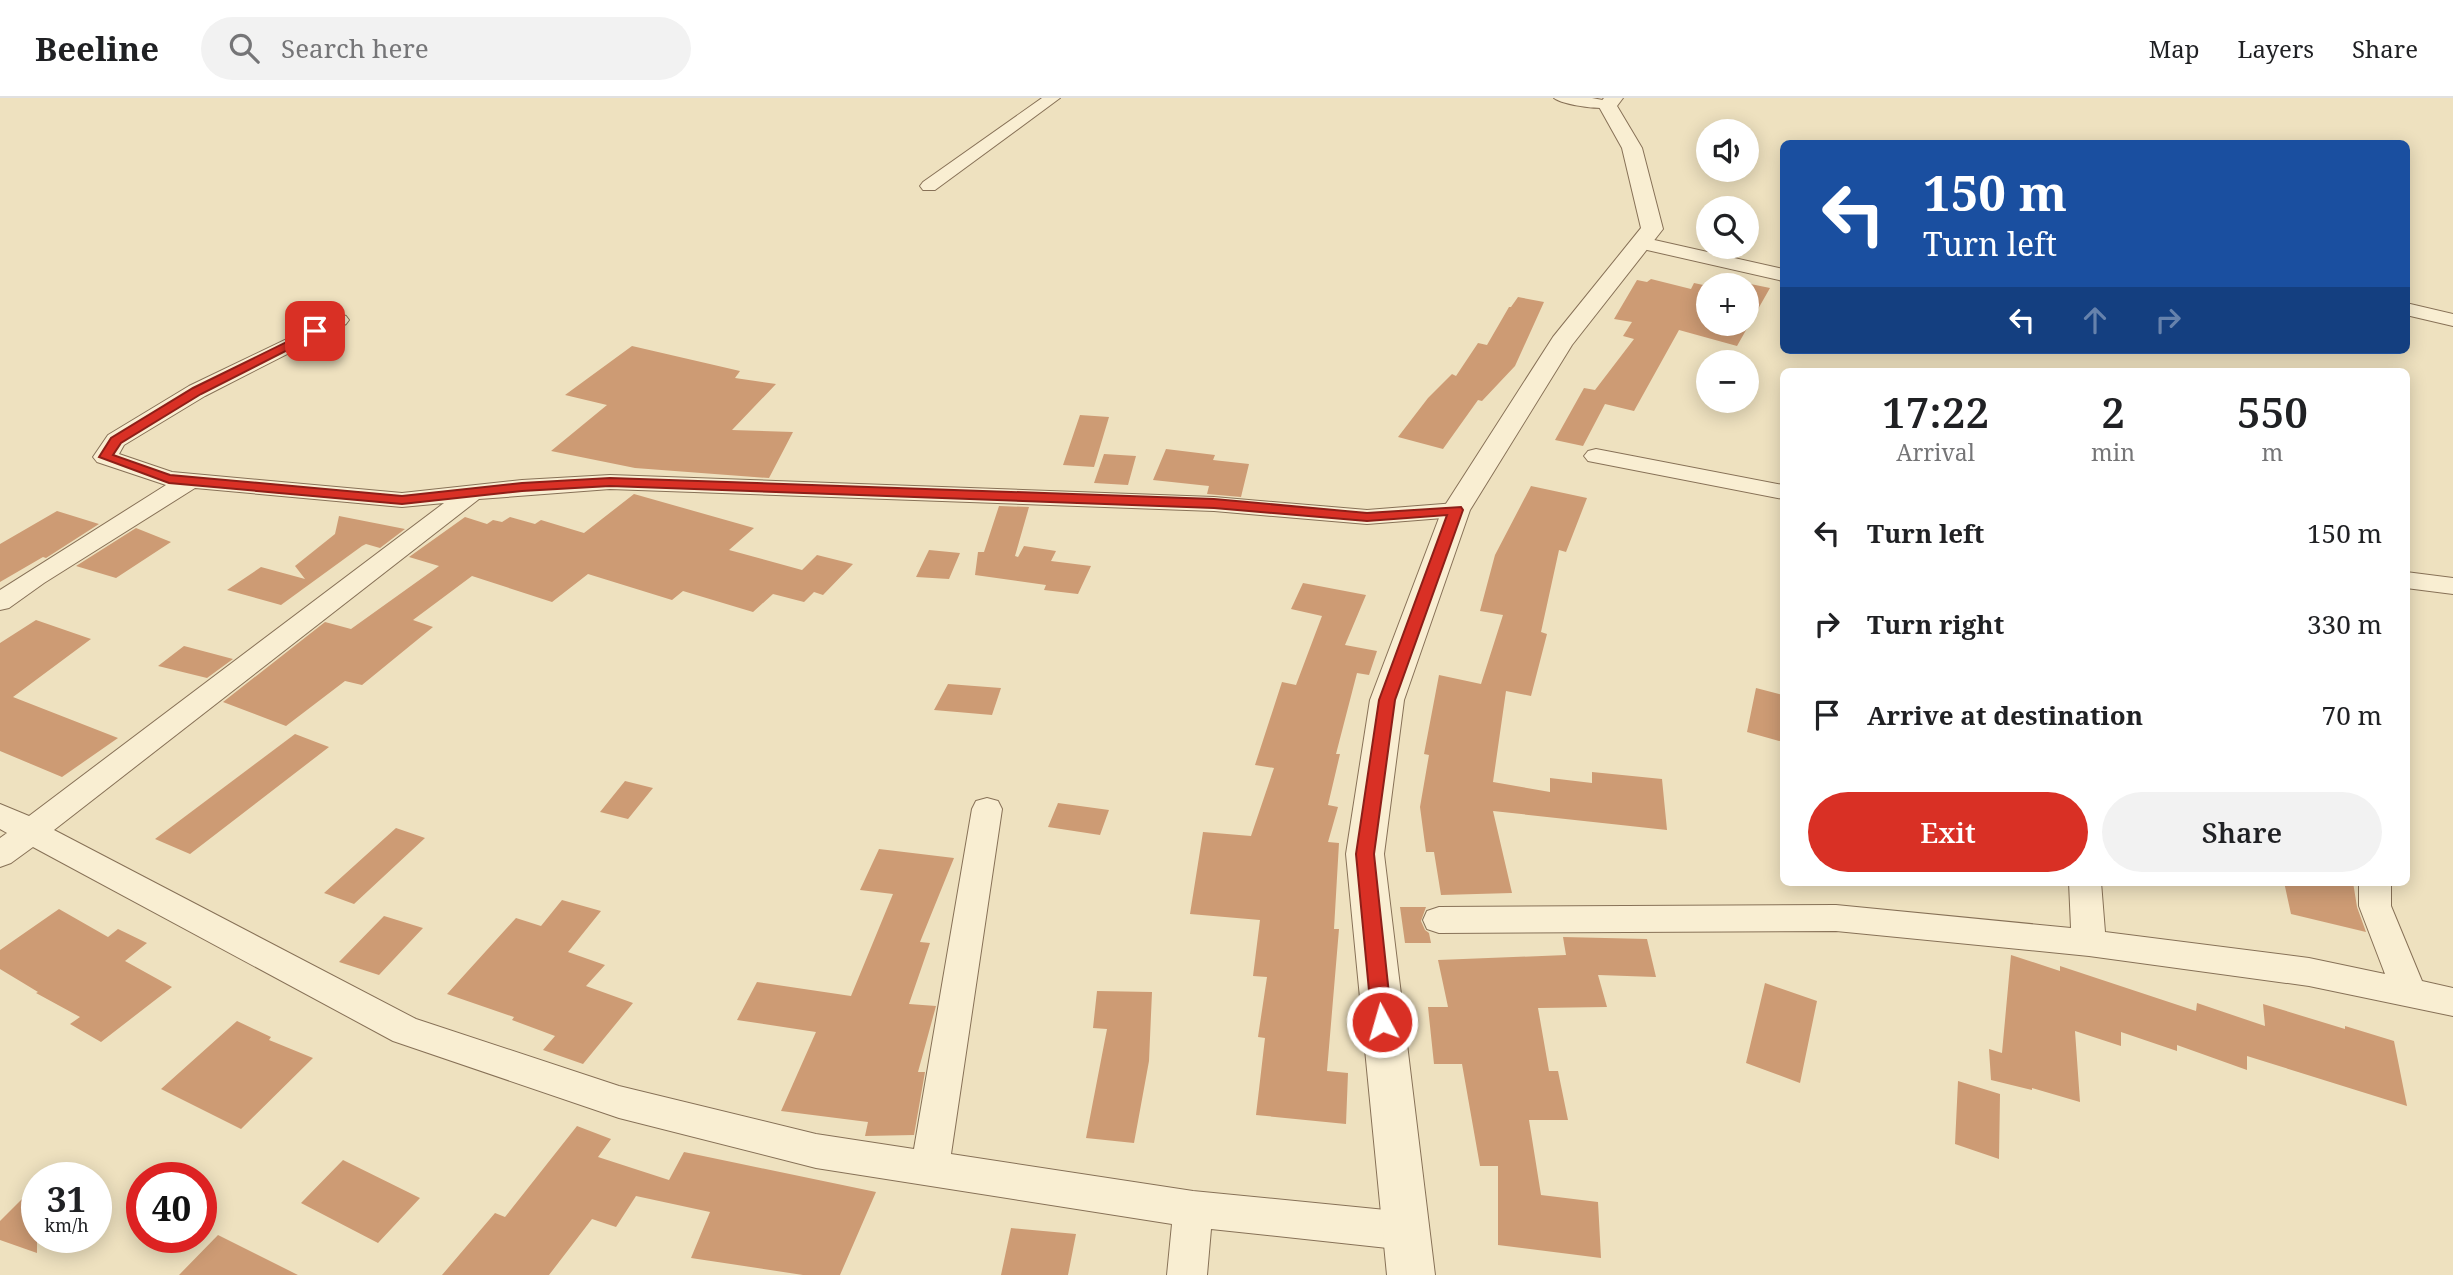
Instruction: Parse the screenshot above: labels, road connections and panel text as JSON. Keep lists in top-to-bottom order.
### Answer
{
  "page": {
    "header": "Beeline",
    "search": "Search here",
    "nav": ["Map", "Layers", "Share"],
    "map_buttons": ["+", "−"],
    "turn": ["150 m", "Turn left"],
    "eta": [
      "17:22",
      "Arrival",
      "2",
      "min",
      "550",
      "m"
    ],
    "list": [
      {
        "name": "Turn left",
        "value": "150 m"
      },
      {
        "name": "Turn right",
        "value": "330 m"
      },
      {
        "name": "Arrive at destination",
        "value": "70 m"
      }
    ],
    "buttons": ["Exit", "Share"],
    "speed": "31 km/h",
    "limit": "40"
  }
}
